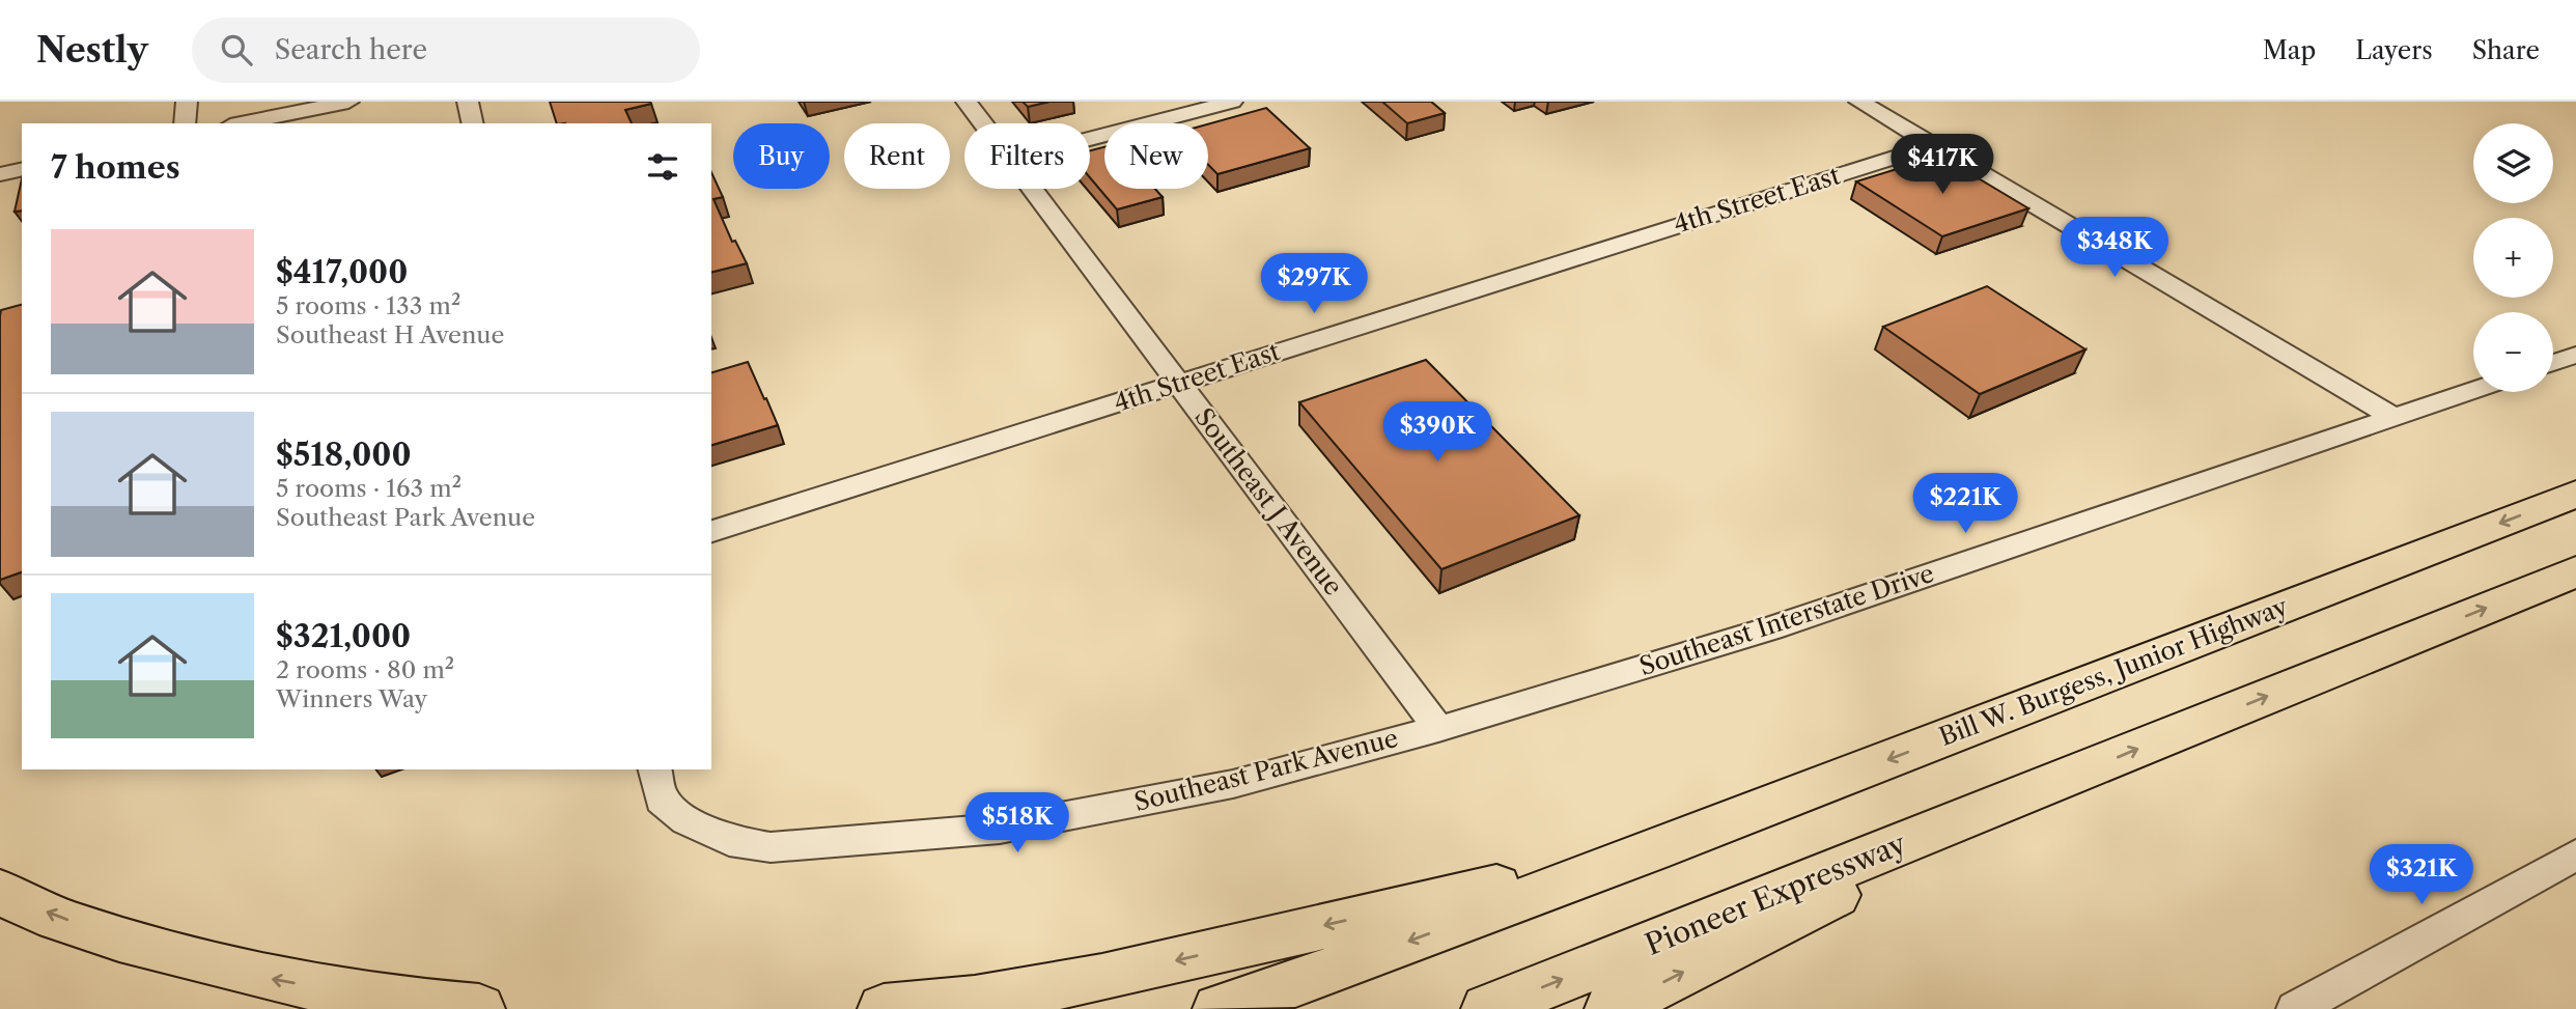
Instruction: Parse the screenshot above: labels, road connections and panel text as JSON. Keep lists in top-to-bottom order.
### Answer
{
  "streets": {
    "highway": ["Bill W. Burgess, Junior Highway", "Pioneer Expressway"],
    "street": [
      "4th Street East",
      "Southeast J Avenue",
      "Southeast Interstate Drive",
      "Southeast Park Avenue"
    ]
  },
  "crossings": [
    ["4th Street East", "Southeast J Avenue"],
    ["Southeast J Avenue", "Southeast Interstate Drive"],
    ["Southeast J Avenue", "Southeast Park Avenue"],
    ["Southeast Interstate Drive", "Southeast Park Avenue"]
  ],
  "page": {
    "header": "Nestly",
    "search": "Search here",
    "nav": ["Map", "Layers", "Share"],
    "map_buttons": ["+", "−"],
    "chip": [
      "Buy",
      "Rent",
      "Filters",
      "New"
    ],
    "heading": "7 homes",
    "price": [
      "$417K",
      "$348K",
      "$297K",
      "$390K",
      "$221K",
      "$518K",
      "$321K"
    ],
    "list": [
      {
        "name": "$417,000",
        "note": "5 rooms · 133 m² · Southeast H Avenue"
      },
      {
        "name": "$518,000",
        "note": "5 rooms · 163 m² · Southeast Park Avenue"
      },
      {
        "name": "$321,000",
        "note": "2 rooms · 80 m² · Winners Way"
      }
    ]
  }
}
